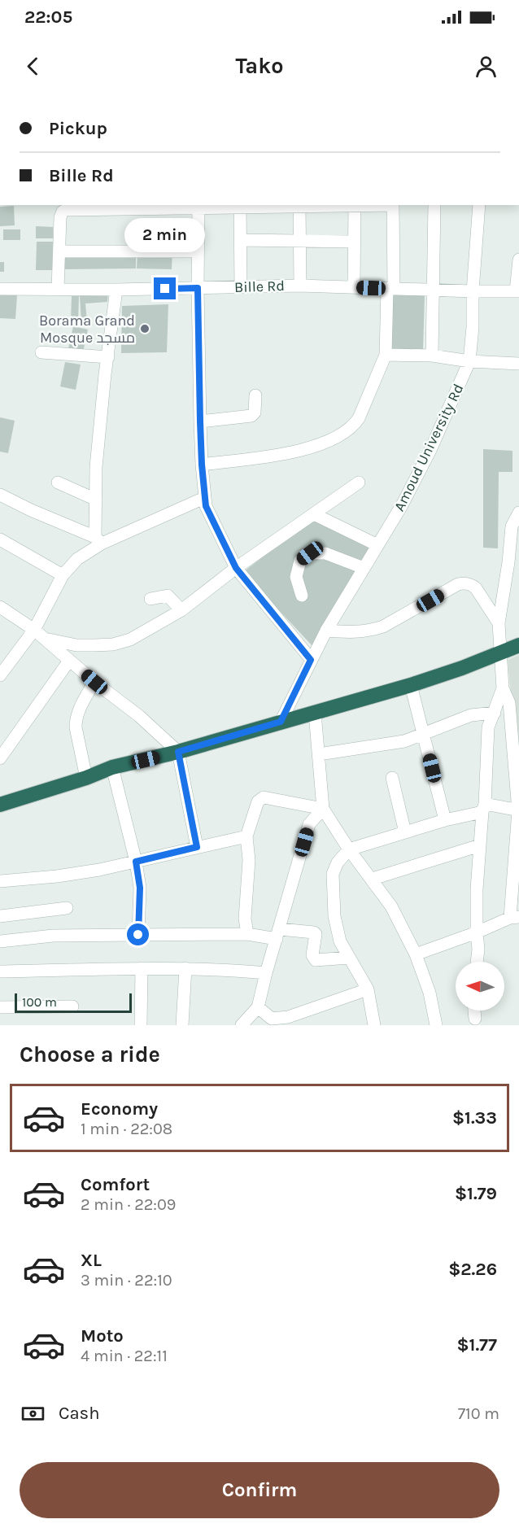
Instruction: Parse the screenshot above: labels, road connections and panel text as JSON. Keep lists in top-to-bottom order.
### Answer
{
  "streets": {
    "street": ["Bille Rd", "Amoud University Rd"]
  },
  "crossings": [
    ["Bille Rd", "Amoud University Rd"]
  ],
  "places": ["Borama Grand Mosque مسجد"],
  "scale_bar": "100 m",
  "north": "left",
  "page": {
    "status": "22:05",
    "header": "Tako",
    "banner": ["Pickup", "Bille Rd"],
    "bubble": "2 min",
    "scale": "100 m",
    "heading": "Choose a ride",
    "list": [
      {
        "name": "Economy",
        "note": "1 min · 22:08",
        "value": "$1.33"
      },
      {
        "name": "Comfort",
        "note": "2 min · 22:09",
        "value": "$1.79"
      },
      {
        "name": "XL",
        "note": "3 min · 22:10",
        "value": "$2.26"
      },
      {
        "name": "Moto",
        "note": "4 min · 22:11",
        "value": "$1.77"
      }
    ],
    "pay": ["Cash", "710 m"],
    "buttons": "Confirm"
  }
}
